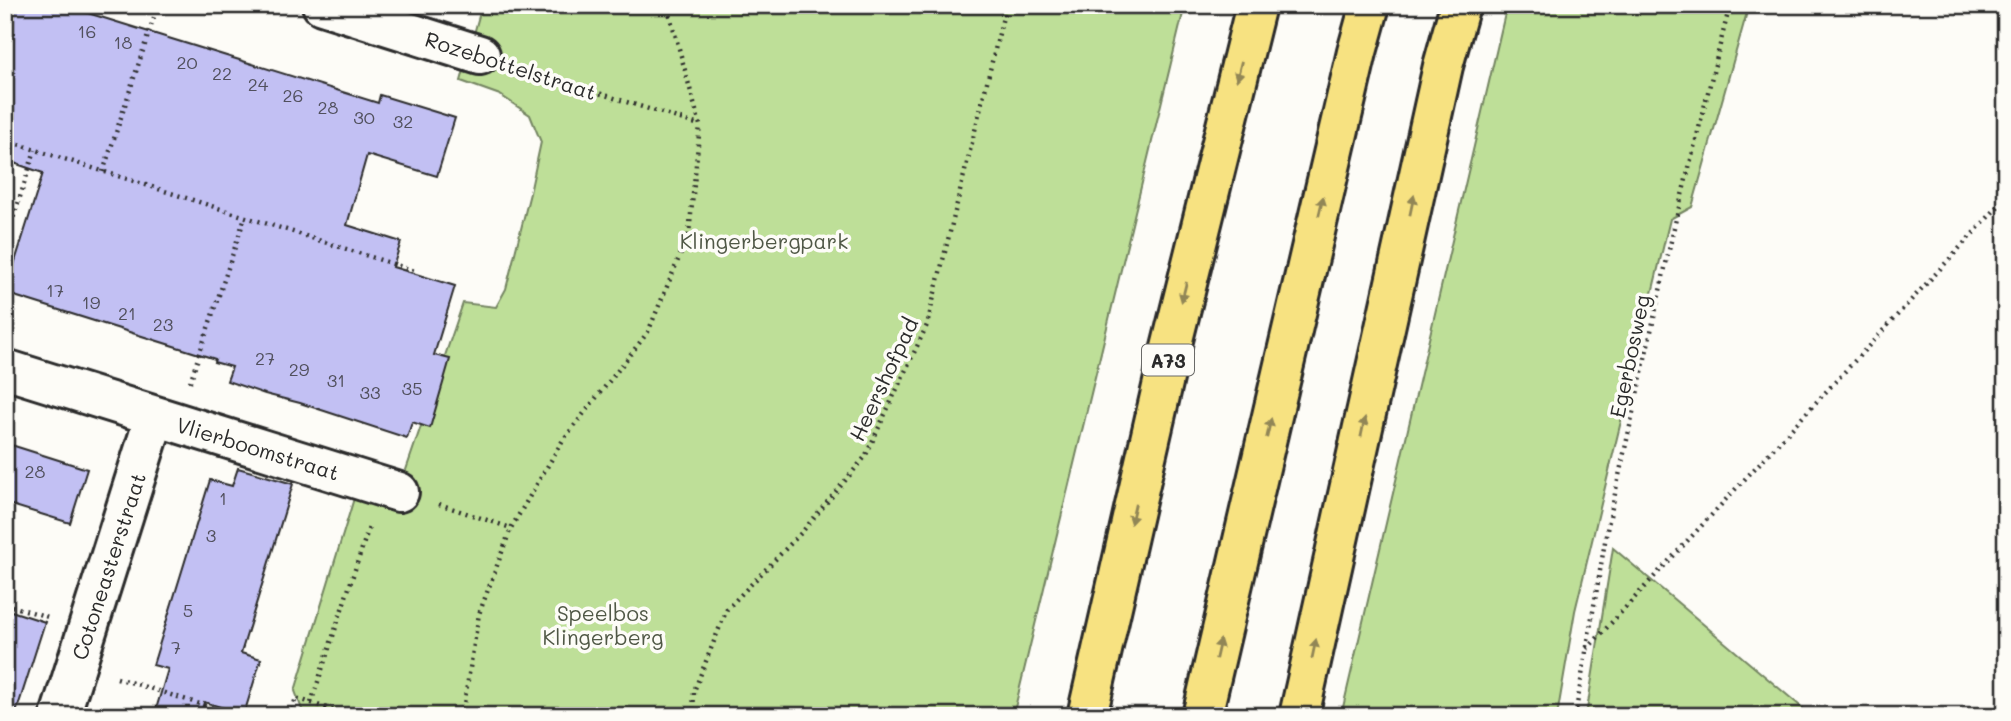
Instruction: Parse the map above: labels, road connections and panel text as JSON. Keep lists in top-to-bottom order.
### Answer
{
  "streets": {
    "highway": ["A73"],
    "street": ["Rozebottelstraat", "Vlierboomstraat", "Cotoneasterstraat"],
    "path": ["Egerbosweg", "Heershofpad"]
  },
  "crossings": [
    ["Vlierboomstraat", "Cotoneasterstraat"]
  ],
  "parks": ["Klingerbergpark", "Speelbos Klingerberg"],
  "house_numbers": [
    "16",
    "18",
    "20",
    "22",
    "24",
    "26",
    "28",
    "30",
    "32",
    "17",
    "19",
    "21",
    "23",
    "27",
    "29",
    "31",
    "35",
    "33",
    "28",
    "1",
    "3",
    "5",
    "7"
  ]
}
